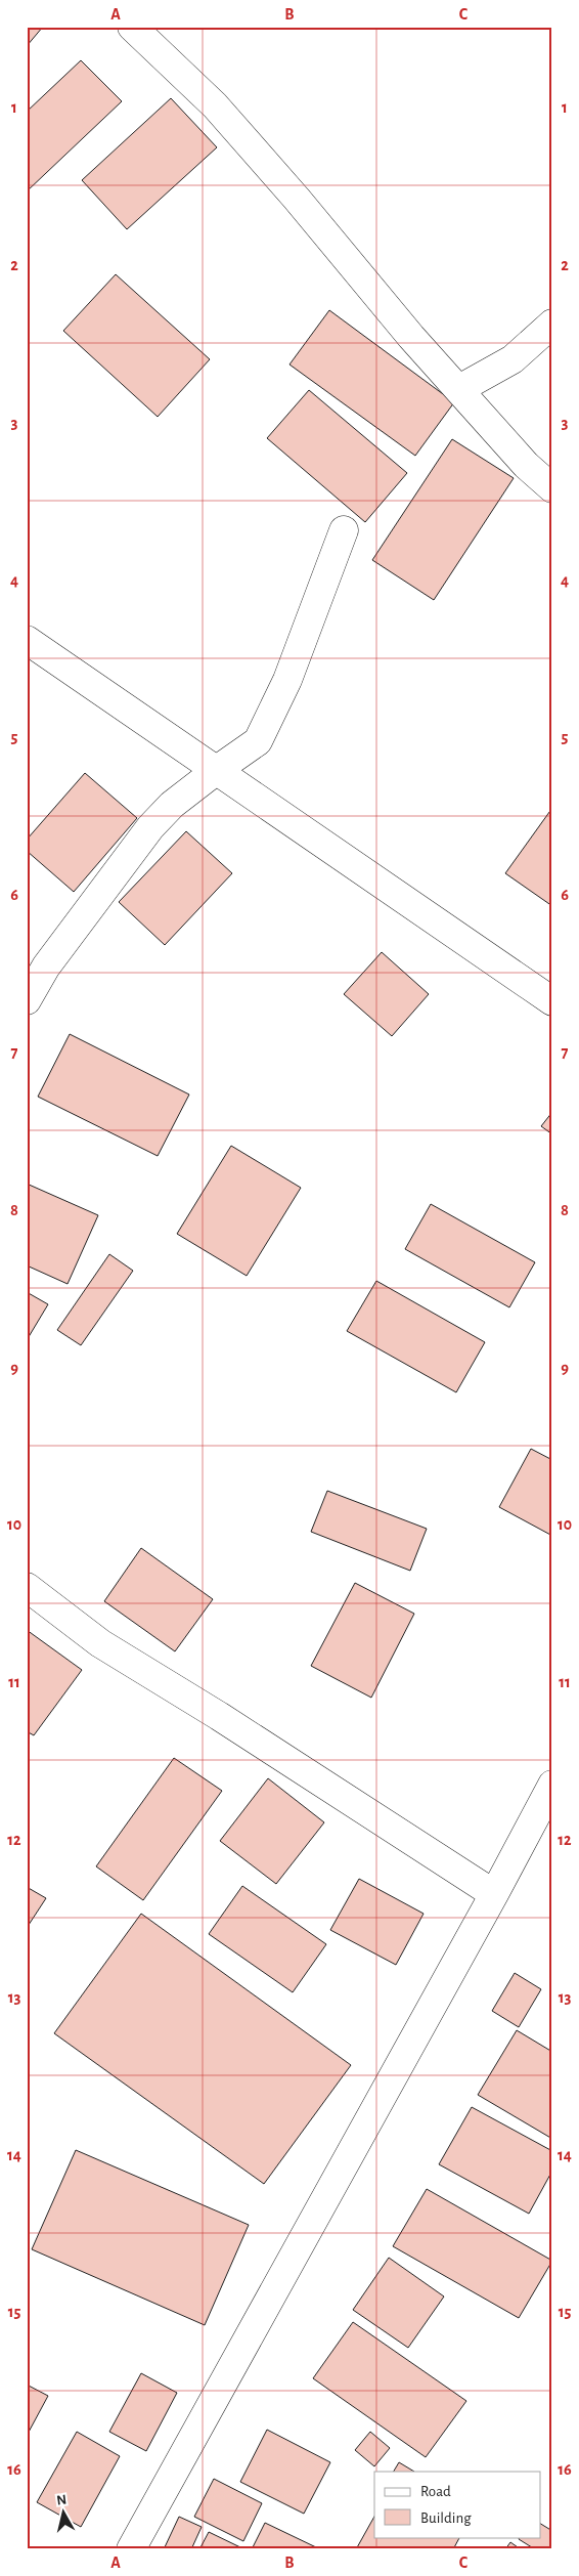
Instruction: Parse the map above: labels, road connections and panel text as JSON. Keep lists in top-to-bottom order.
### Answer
{
  "legend": ["Road", "Building"],
  "north": "top",
  "grid": {
    "columns": ["A", "B", "C"],
    "rows": [
      "1",
      "2",
      "3",
      "4",
      "5",
      "6",
      "7",
      "8",
      "9",
      "10",
      "11",
      "12",
      "13",
      "14",
      "15",
      "16"
    ]
  }
}
